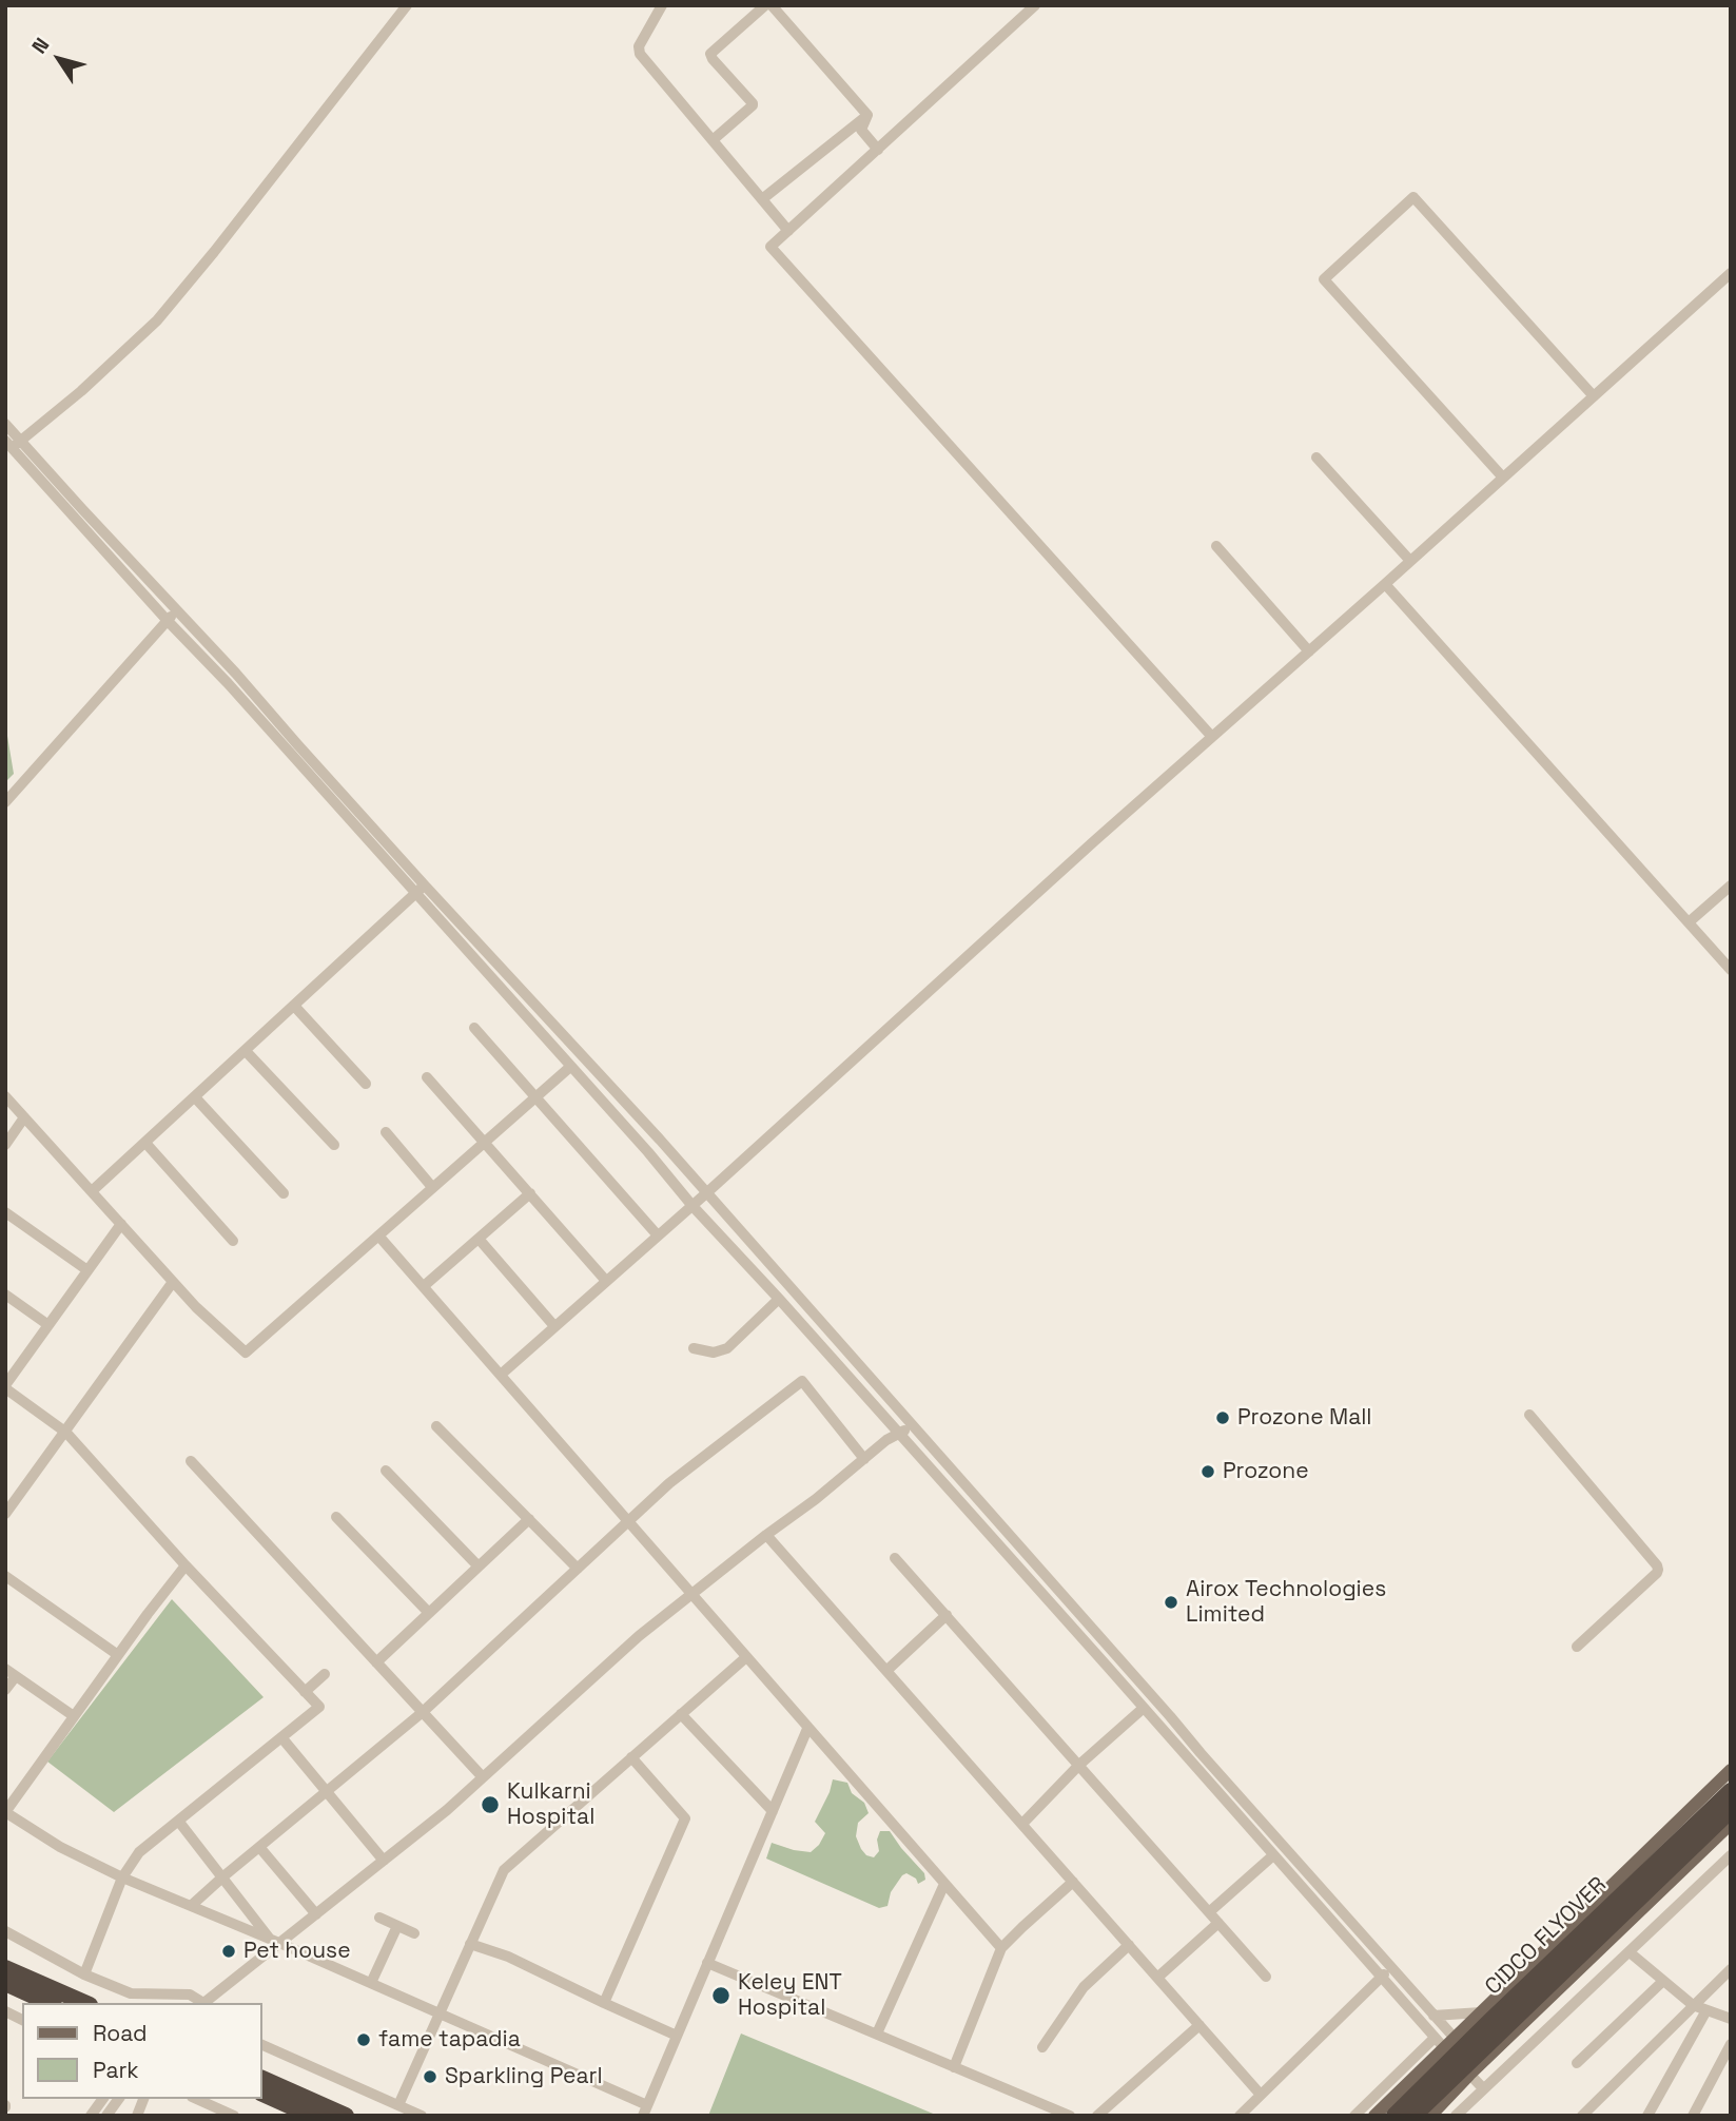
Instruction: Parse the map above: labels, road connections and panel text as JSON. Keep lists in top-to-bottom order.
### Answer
{
  "streets": {
    "highway": ["CIDCO FLYOVER"]
  },
  "places": [
    "Prozone Mall",
    "Prozone",
    "Airox Technologies Limited",
    "Kulkarni Hospital",
    "Pet house",
    "Keley ENT Hospital",
    "fame tapadia",
    "Sparkling Pearl"
  ],
  "legend": ["Road", "Park"],
  "north": "top left"
}
